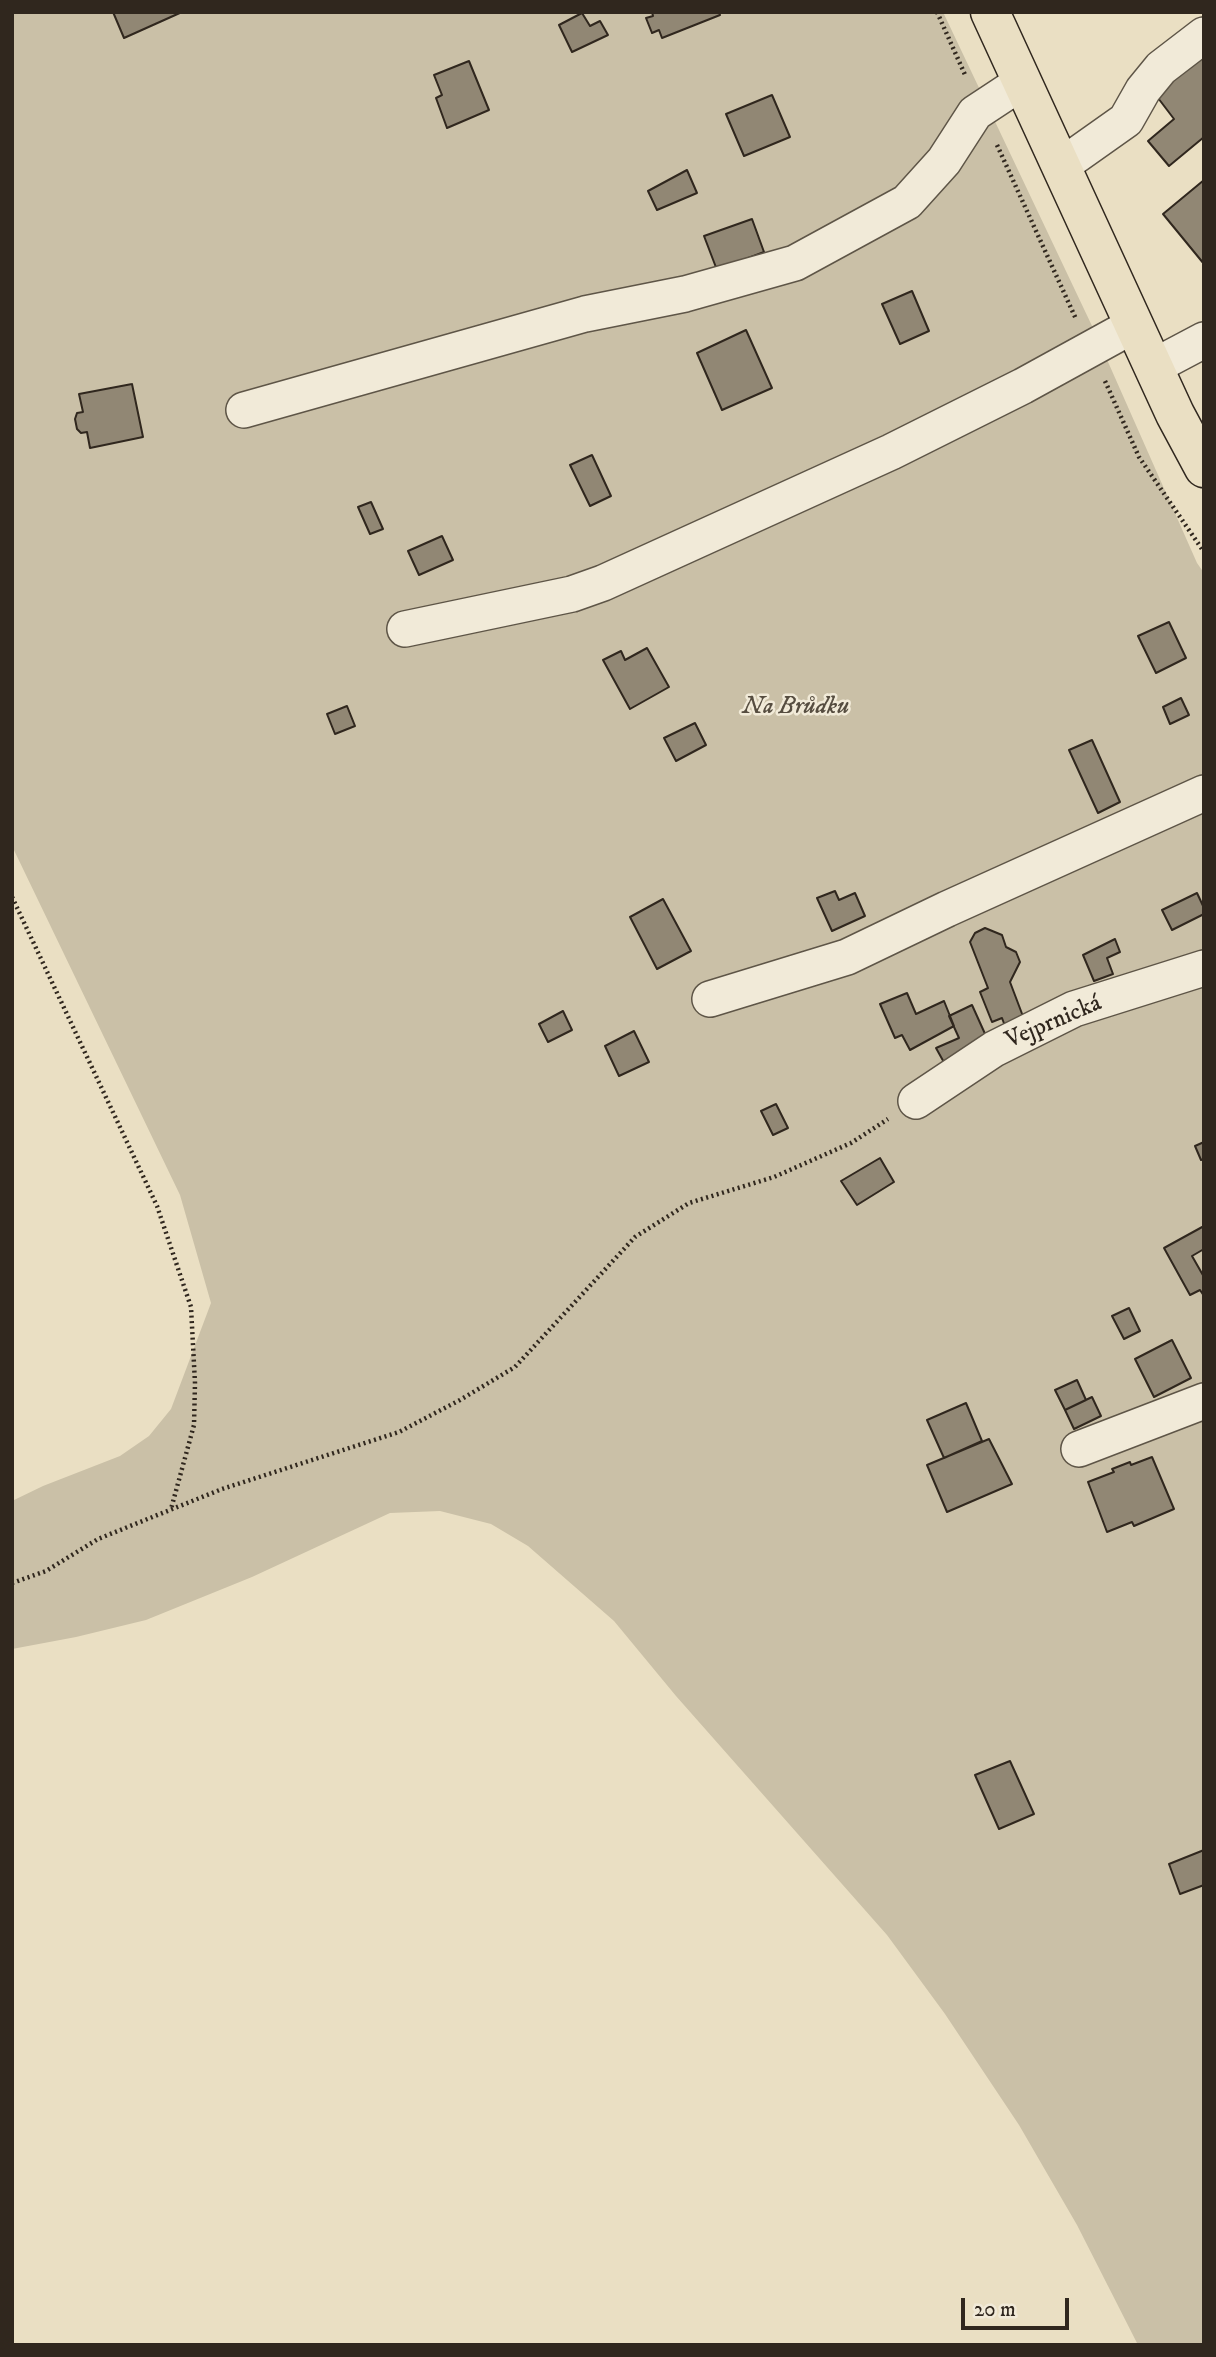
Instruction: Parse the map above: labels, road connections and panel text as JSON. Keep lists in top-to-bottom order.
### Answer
{
  "streets": {
    "street": ["Vejprnická"]
  },
  "parks": ["Na Brůdku"],
  "scale_bar": "20 m"
}
